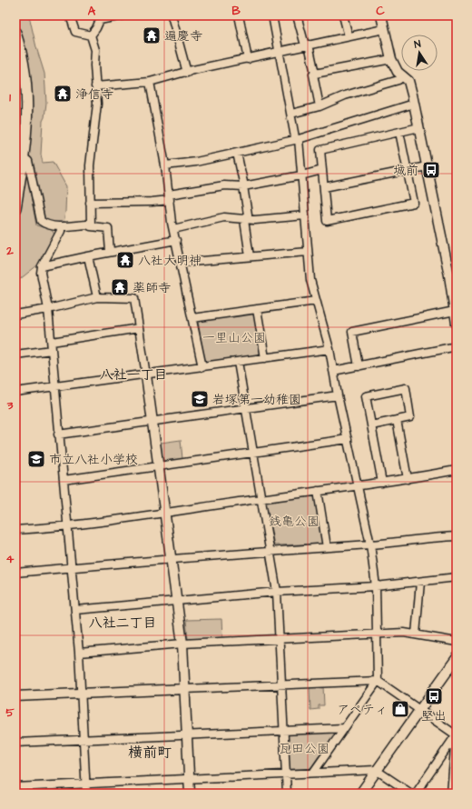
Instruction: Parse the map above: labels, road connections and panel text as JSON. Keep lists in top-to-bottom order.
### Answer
{
  "districts": ["八社一丁目", "八社二丁目", "横前町"],
  "parks": ["一里山公園", "銭亀公園", "瓦田公園"],
  "places": {
    "temple": [
      "遍慶寺",
      "浄信寺",
      "八社大明神",
      "薬師寺"
    ],
    "bus stop": ["城前", "堅出"],
    "school or university": ["岩塚第一幼稚園", "市立八社小学校"],
    "shop": ["アペティ"]
  },
  "north": "top",
  "grid": {
    "columns": ["A", "B", "C"],
    "rows": [
      "1",
      "2",
      "3",
      "4",
      "5"
    ]
  }
}
